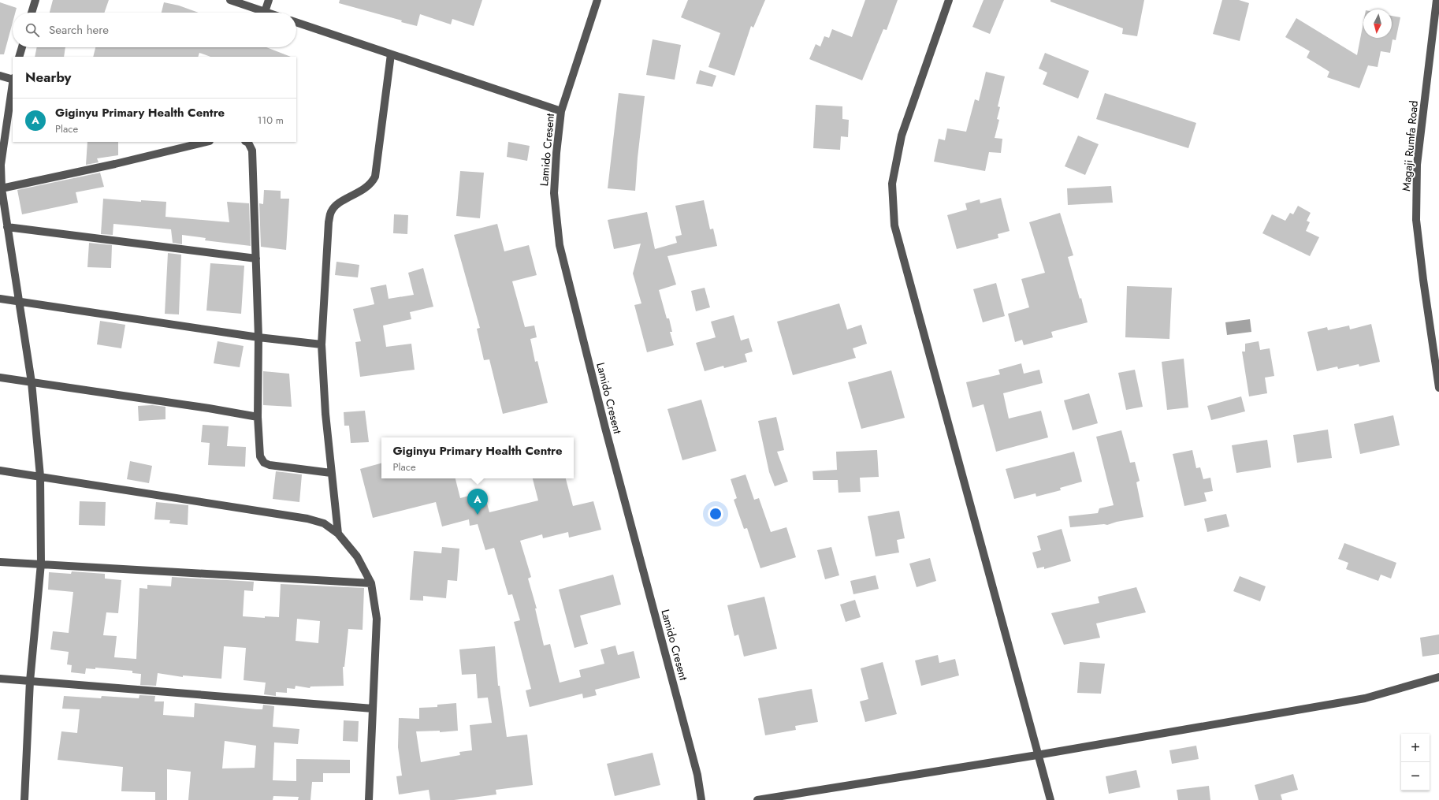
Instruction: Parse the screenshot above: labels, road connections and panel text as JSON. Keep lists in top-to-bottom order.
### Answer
{
  "streets": {
    "street": ["Magaji Rumfa Road", "Lamido Cresent"]
  },
  "north": "bottom",
  "page": {
    "search": "Search here",
    "heading": "Nearby",
    "list": [
      {
        "mark": "A",
        "name": "Giginyu Primary Health Centre",
        "note": "Place",
        "value": "110 m"
      }
    ],
    "popup": ["Giginyu Primary Health Centre", "Place"],
    "pins": "A",
    "map_buttons": ["+", "−"]
  }
}
